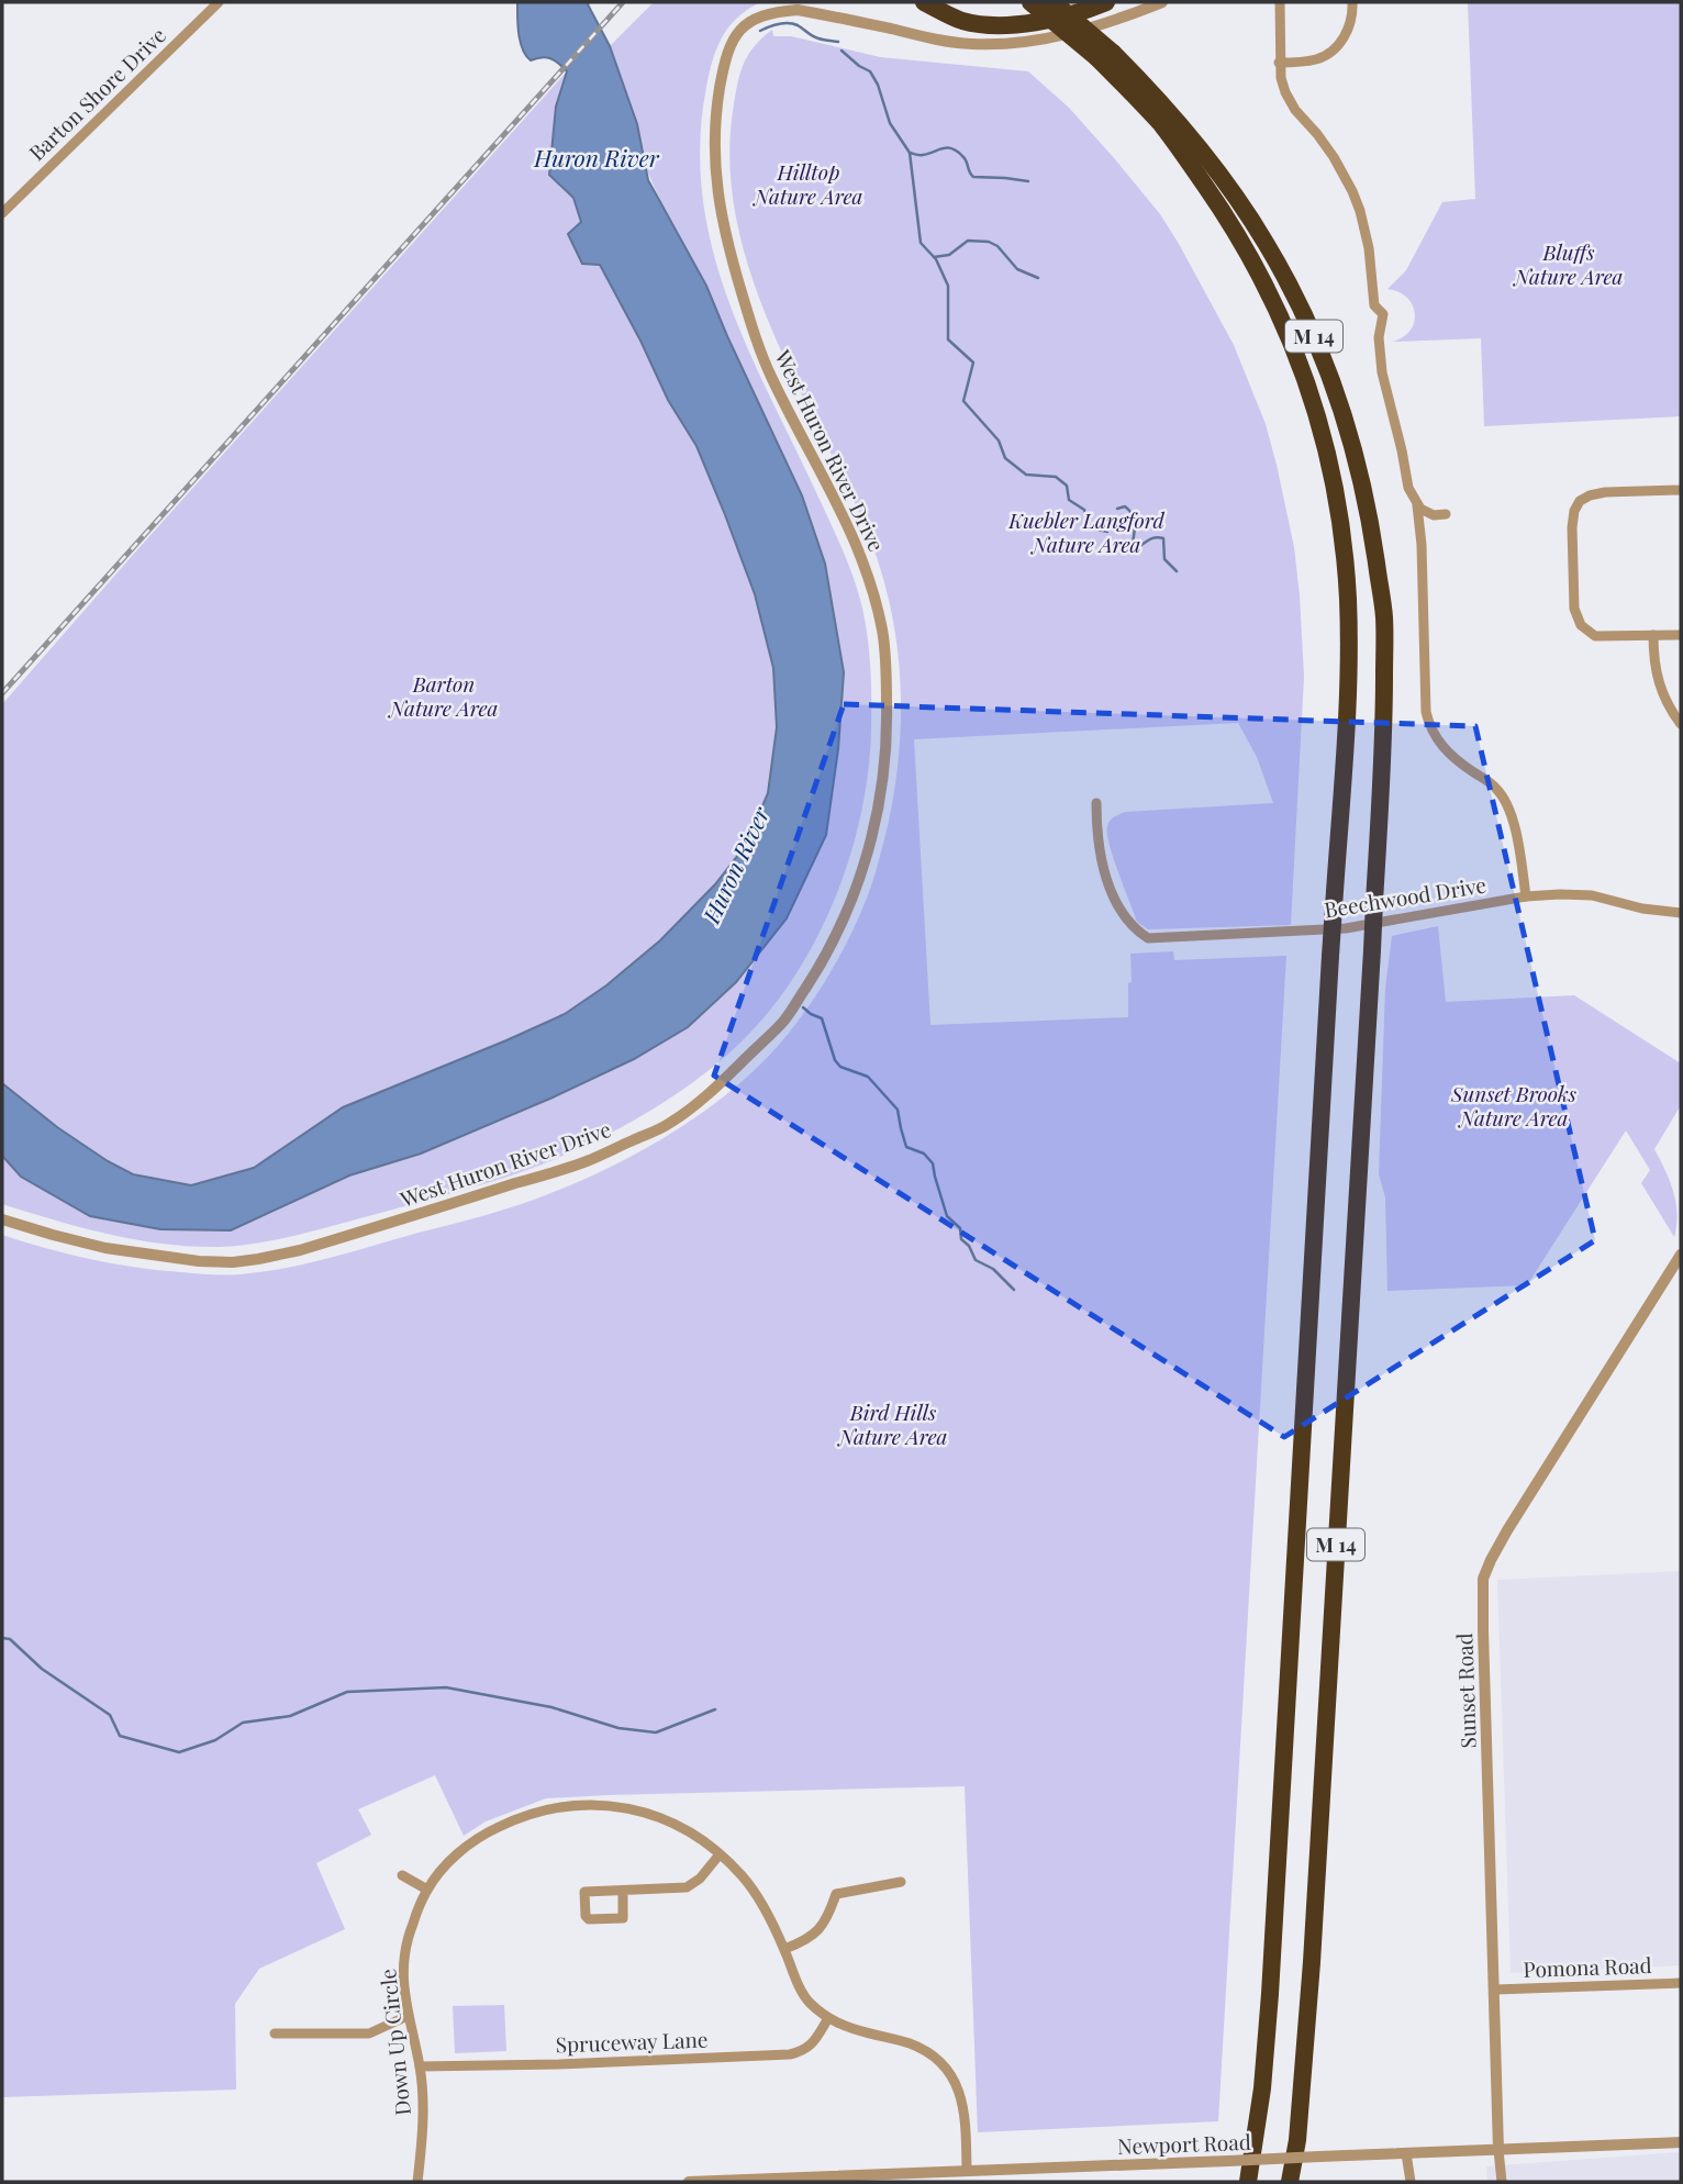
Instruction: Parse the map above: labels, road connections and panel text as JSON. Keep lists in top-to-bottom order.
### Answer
{
  "streets": {
    "highway": ["M 14"],
    "street": [
      "Barton Shore Drive",
      "West Huron River Drive",
      "Beechwood Drive",
      "Sunset Road",
      "Pomona Road",
      "Spruceway Lane",
      "Down Up Circle",
      "Newport Road"
    ]
  },
  "crossings": [
    ["Sunset Road", "Pomona Road"],
    ["Sunset Road", "Newport Road"],
    ["Spruceway Lane", "Down Up Circle"],
    ["Down Up Circle", "Newport Road"]
  ],
  "water": ["Huron River"],
  "parks": [
    "Hilltop Nature Area",
    "Bluffs Nature Area",
    "Kuebler Langford Nature Area",
    "Barton Nature Area",
    "Sunset Brooks Nature Area",
    "Bird Hills Nature Area"
  ]
}
